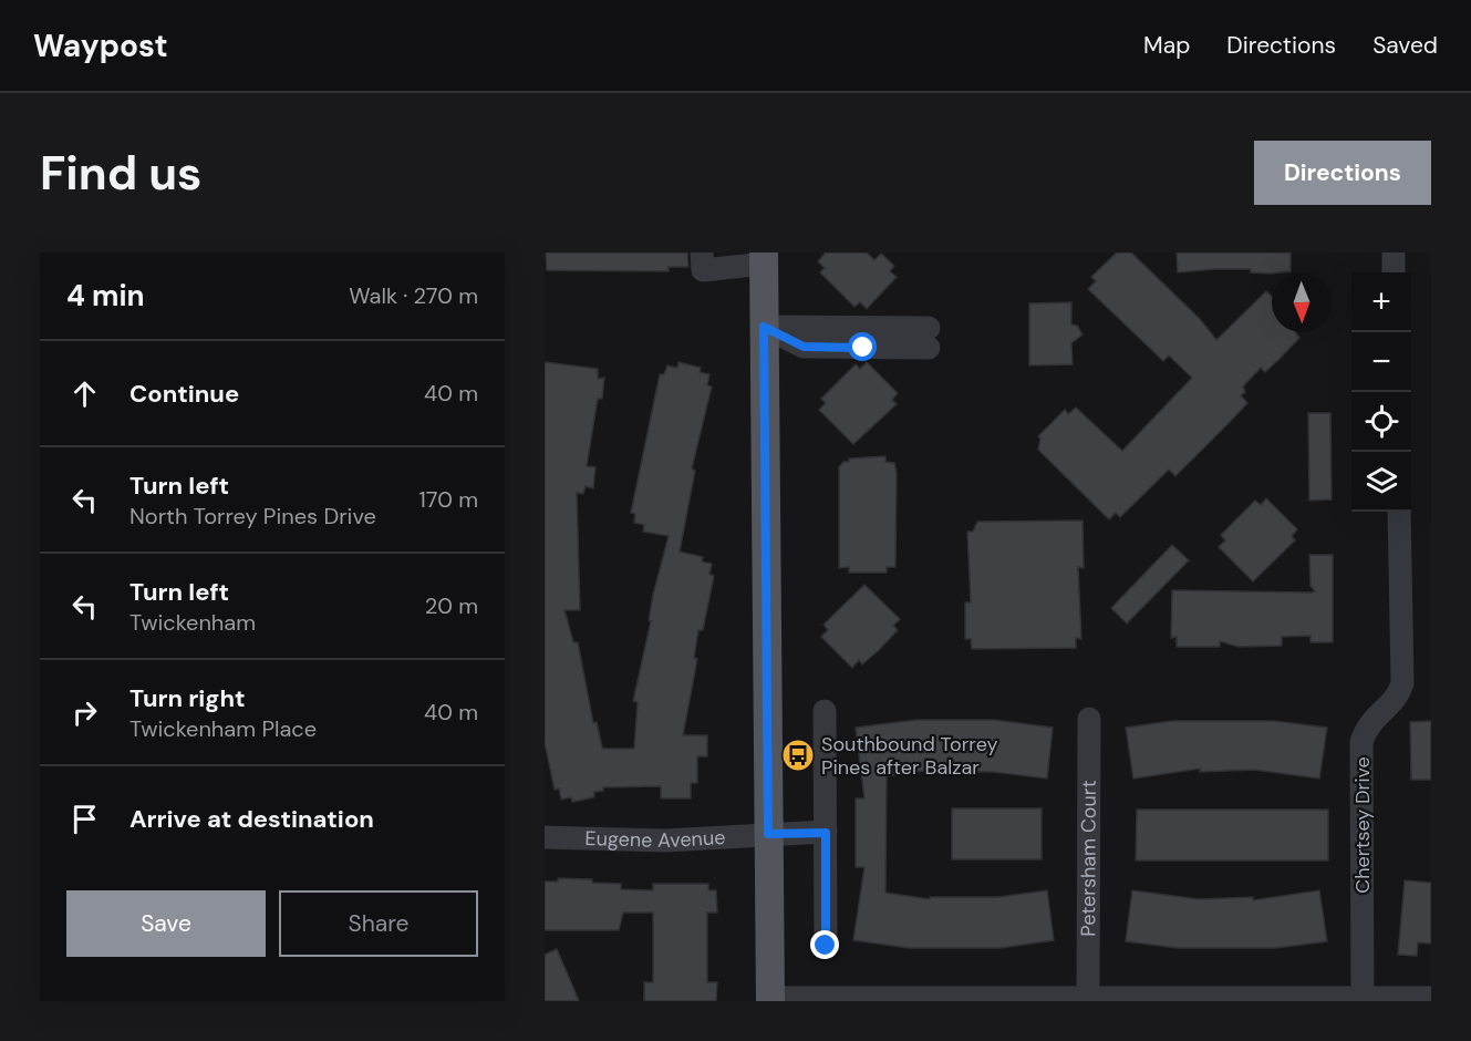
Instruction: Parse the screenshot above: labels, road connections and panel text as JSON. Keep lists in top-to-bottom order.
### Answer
{
  "streets": {
    "street": ["Chertsey Drive", "Eugene Avenue", "Petersham Court"]
  },
  "places": {
    "bus stop": ["Southbound Torrey Pines after Balzar"]
  },
  "north": "bottom",
  "page": {
    "header": "Waypost",
    "nav": ["Map", "Directions", "Saved"],
    "buttons": [
      "Directions",
      ["Save", "Share"]
    ],
    "title": "Find us",
    "heading": ["4 min", "Walk · 270 m"],
    "map_buttons": ["+", "−"],
    "list": [
      ["Continue", "40 m"],
      ["Turn left", "North Torrey Pines Drive", "170 m"],
      ["Turn left", "Twickenham", "20 m"],
      ["Turn right", "Twickenham Place", "40 m"],
      "Arrive at destination"
    ]
  }
}
